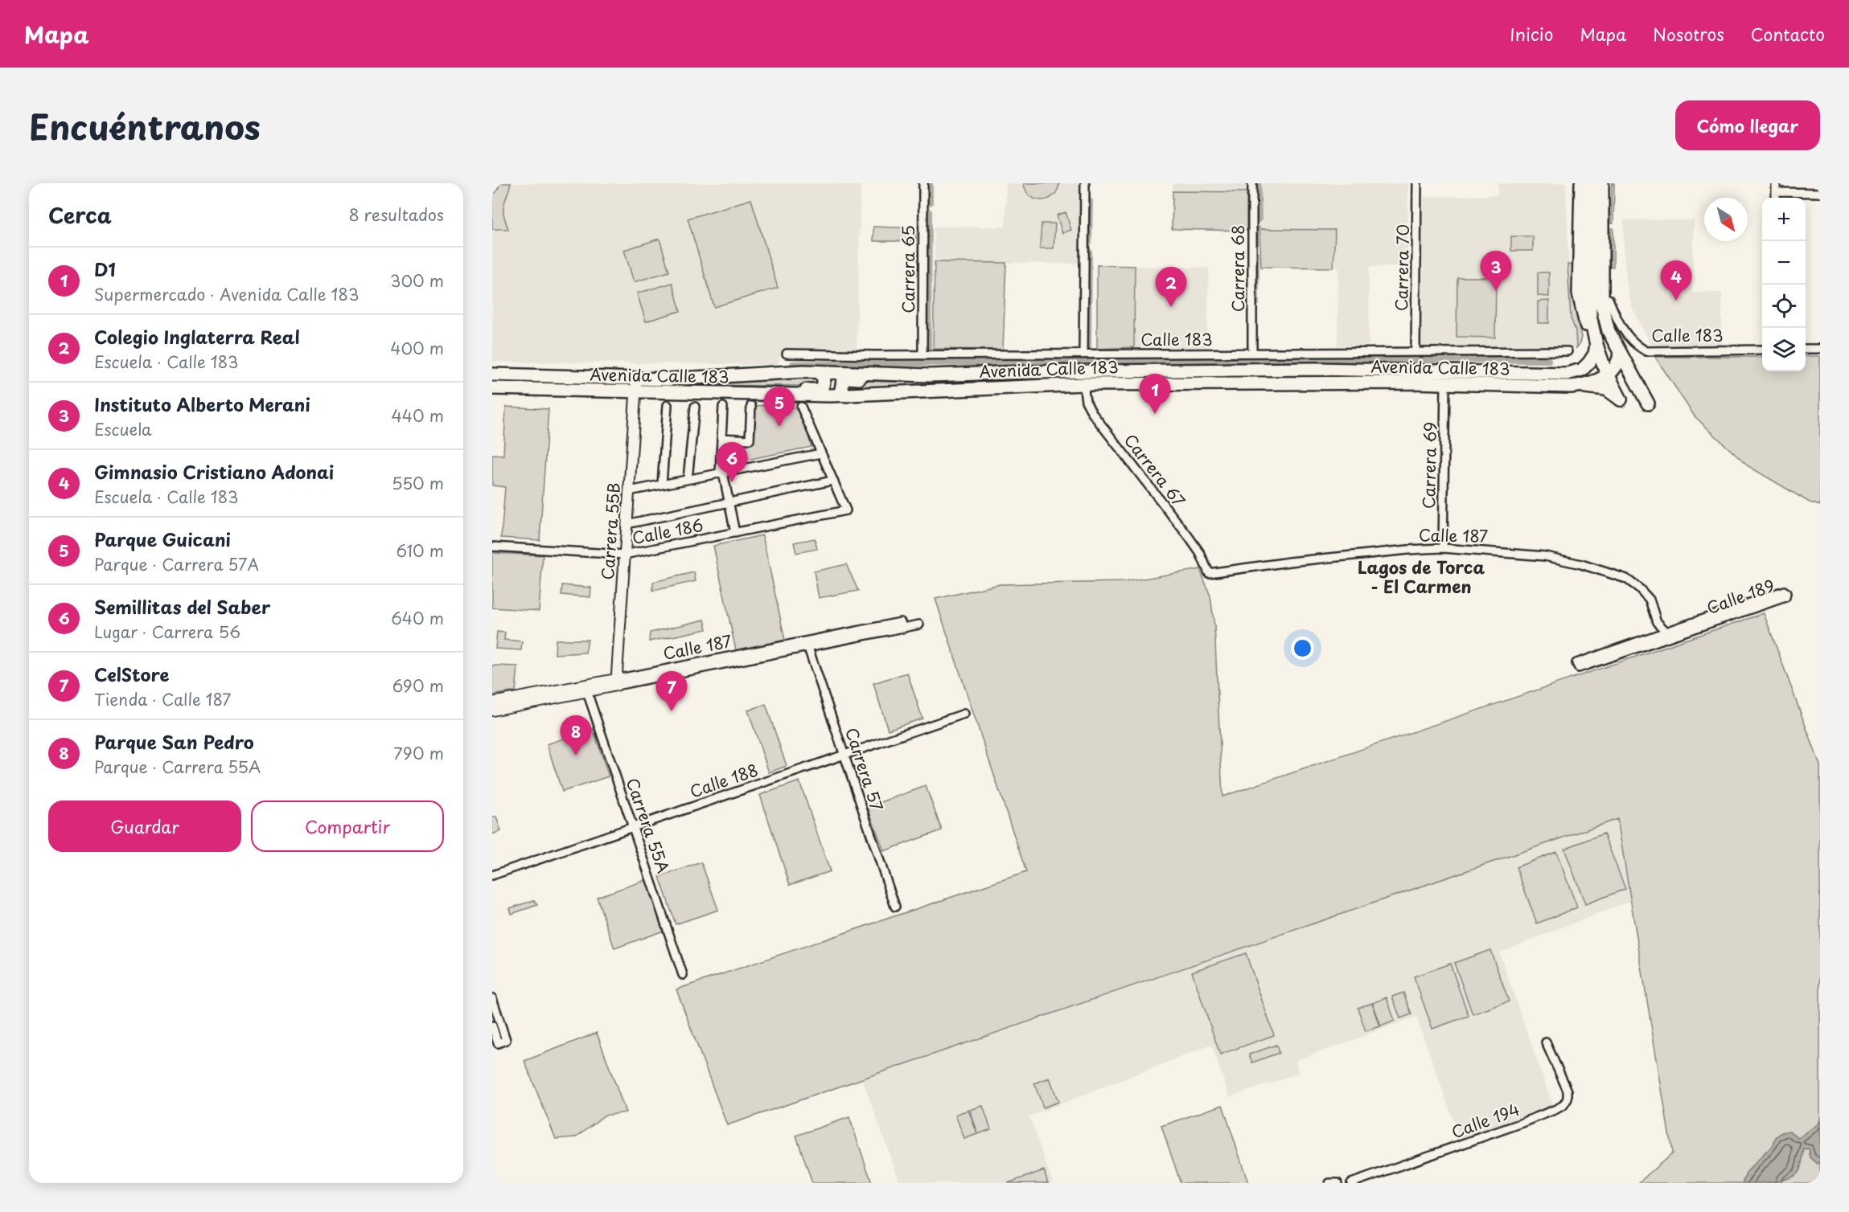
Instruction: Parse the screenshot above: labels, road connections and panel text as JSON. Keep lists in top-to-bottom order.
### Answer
{
  "streets": {
    "main road": ["Avenida Calle 183"],
    "street": [
      "Carrera 70",
      "Carrera 68",
      "Carrera 65",
      "Calle 183",
      "Carrera 69",
      "Carrera 67",
      "Carrera 55B",
      "Calle 186",
      "Calle 187",
      "Calle 189",
      "Carrera 57",
      "Calle 188",
      "Carrera 55A",
      "Calle 194"
    ]
  },
  "crossings": [
    ["Carrera 70", "Calle 183"],
    ["Carrera 68", "Calle 183"],
    ["Carrera 65", "Calle 183"],
    ["Avenida Calle 183", "Carrera 69"],
    ["Avenida Calle 183", "Carrera 67"],
    ["Avenida Calle 183", "Carrera 55B"],
    ["Carrera 69", "Calle 187"],
    ["Carrera 67", "Calle 187"],
    ["Carrera 55B", "Calle 186"],
    ["Carrera 55B", "Calle 187"],
    ["Calle 187", "Calle 189"],
    ["Calle 187", "Carrera 57"],
    ["Calle 187", "Carrera 55A"],
    ["Carrera 57", "Calle 188"],
    ["Calle 188", "Carrera 55A"]
  ],
  "districts": ["Lagos de Torca - El Carmen"],
  "north": "bottom right",
  "page": {
    "header": "Mapa",
    "nav": [
      "Inicio",
      "Mapa",
      "Nosotros",
      "Contacto"
    ],
    "title": "Encuéntranos",
    "buttons": [
      "Cómo llegar",
      ["Guardar", "Compartir"]
    ],
    "heading": ["Cerca", "8 resultados"],
    "map_buttons": ["+", "−"],
    "list": [
      {
        "mark": "1",
        "name": "D1",
        "note": "Supermercado · Avenida Calle 183",
        "value": "300 m"
      },
      {
        "mark": "2",
        "name": "Colegio Inglaterra Real",
        "note": "Escuela · Calle 183",
        "value": "400 m"
      },
      {
        "mark": "3",
        "name": "Instituto Alberto Merani",
        "note": "Escuela",
        "value": "440 m"
      },
      {
        "mark": "4",
        "name": "Gimnasio Cristiano Adonai",
        "note": "Escuela · Calle 183",
        "value": "550 m"
      },
      {
        "mark": "5",
        "name": "Parque Guicani",
        "note": "Parque · Carrera 57A",
        "value": "610 m"
      },
      {
        "mark": "6",
        "name": "Semillitas del Saber",
        "note": "Lugar · Carrera 56",
        "value": "640 m"
      },
      {
        "mark": "7",
        "name": "CelStore",
        "note": "Tienda · Calle 187",
        "value": "690 m"
      },
      {
        "mark": "8",
        "name": "Parque San Pedro",
        "note": "Parque · Carrera 55A",
        "value": "790 m"
      }
    ],
    "pins": [
      "3",
      "4",
      "2",
      "1",
      "5",
      "6",
      "7",
      "8"
    ]
  }
}
